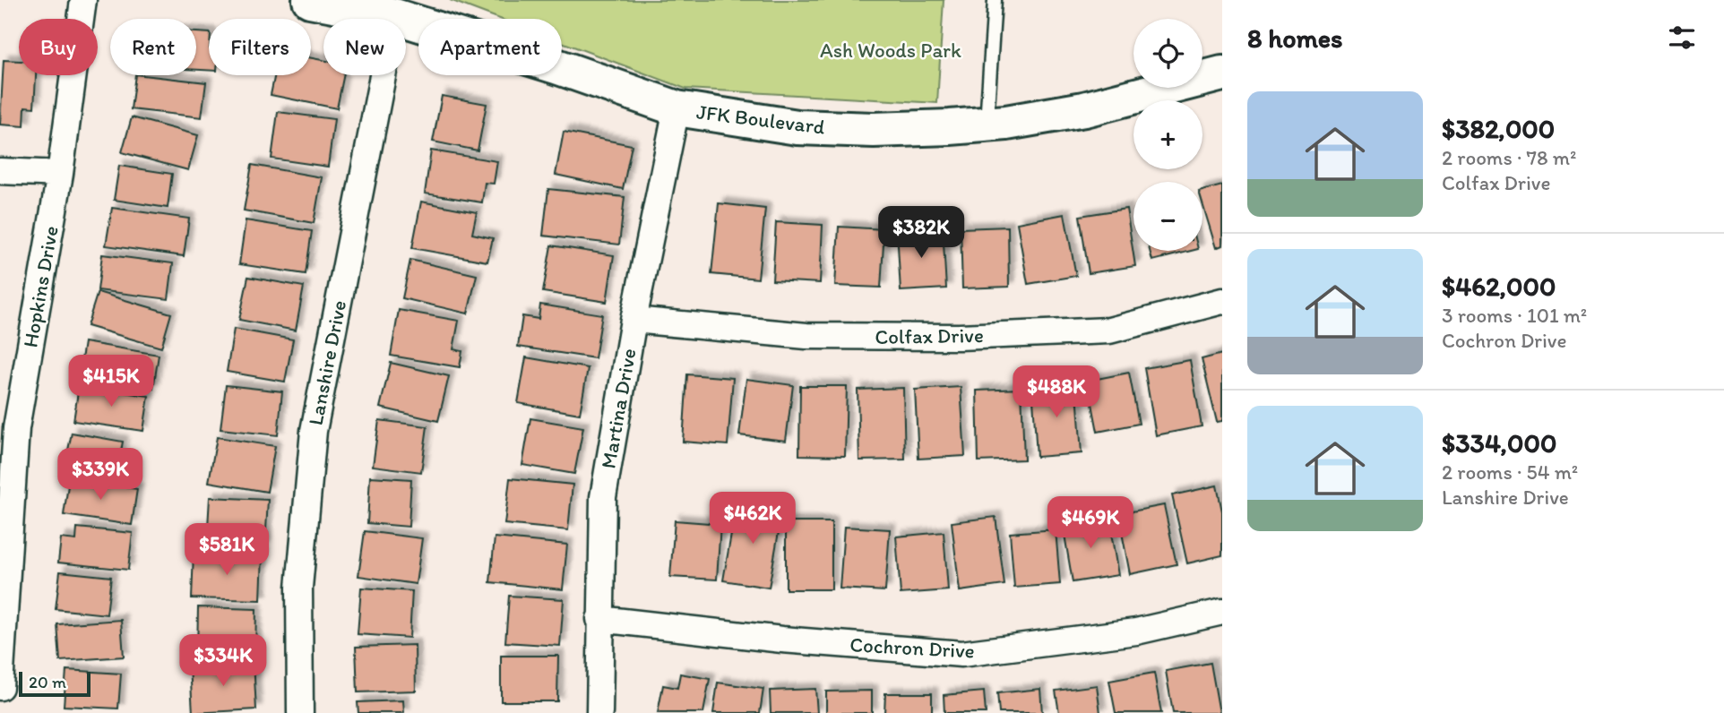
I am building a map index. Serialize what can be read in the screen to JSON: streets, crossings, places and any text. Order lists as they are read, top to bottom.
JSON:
{
  "streets": {
    "street": [
      "JFK Boulevard",
      "Hopkins Drive",
      "Colfax Drive",
      "Lanshire Drive",
      "Martina Drive",
      "Cochron Drive"
    ]
  },
  "crossings": [
    ["JFK Boulevard", "Lanshire Drive"],
    ["JFK Boulevard", "Martina Drive"],
    ["Colfax Drive", "Martina Drive"],
    ["Martina Drive", "Cochron Drive"]
  ],
  "parks": ["Ash Woods Park"],
  "scale_bar": "20 m",
  "page": {
    "heading": "8 homes",
    "map_buttons": ["+", "−"],
    "chip": [
      "Buy",
      "Rent",
      "Filters",
      "New",
      "Apartment"
    ],
    "list": [
      {
        "name": "$382,000",
        "note": "2 rooms · 78 m² · Colfax Drive"
      },
      {
        "name": "$462,000",
        "note": "3 rooms · 101 m² · Cochron Drive"
      },
      {
        "name": "$334,000",
        "note": "2 rooms · 54 m² · Lanshire Drive"
      }
    ],
    "price": [
      "$382K",
      "$415K",
      "$488K",
      "$339K",
      "$462K",
      "$469K",
      "$581K",
      "$334K"
    ],
    "scale": "20 m"
  }
}
